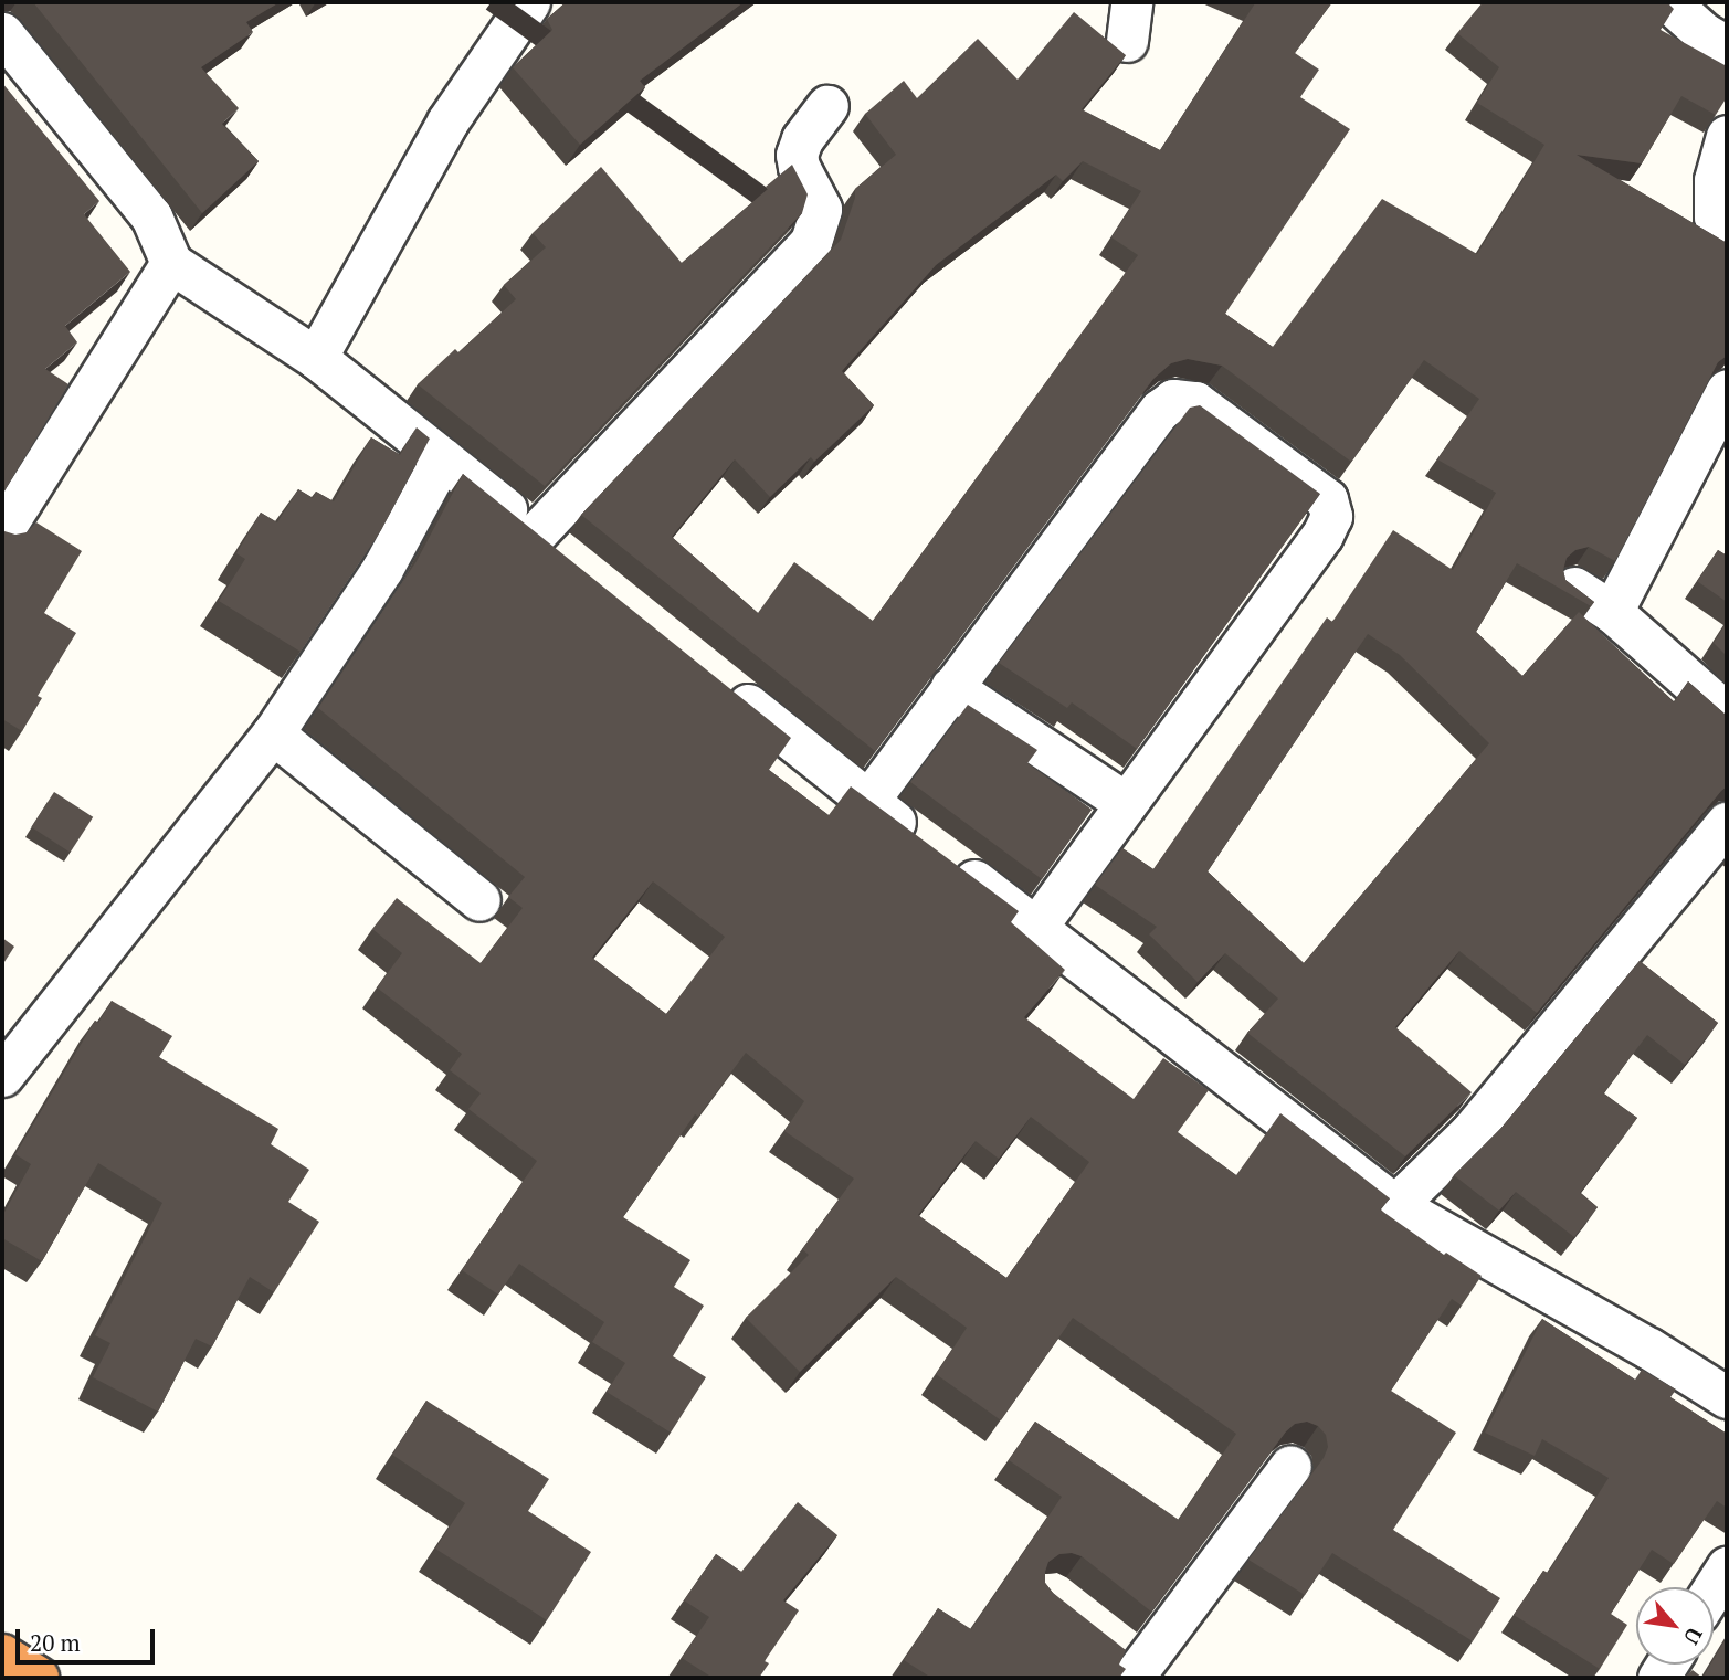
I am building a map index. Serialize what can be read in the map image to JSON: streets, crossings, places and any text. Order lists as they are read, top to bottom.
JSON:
{
  "scale_bar": "20 m",
  "north": "bottom right"
}
